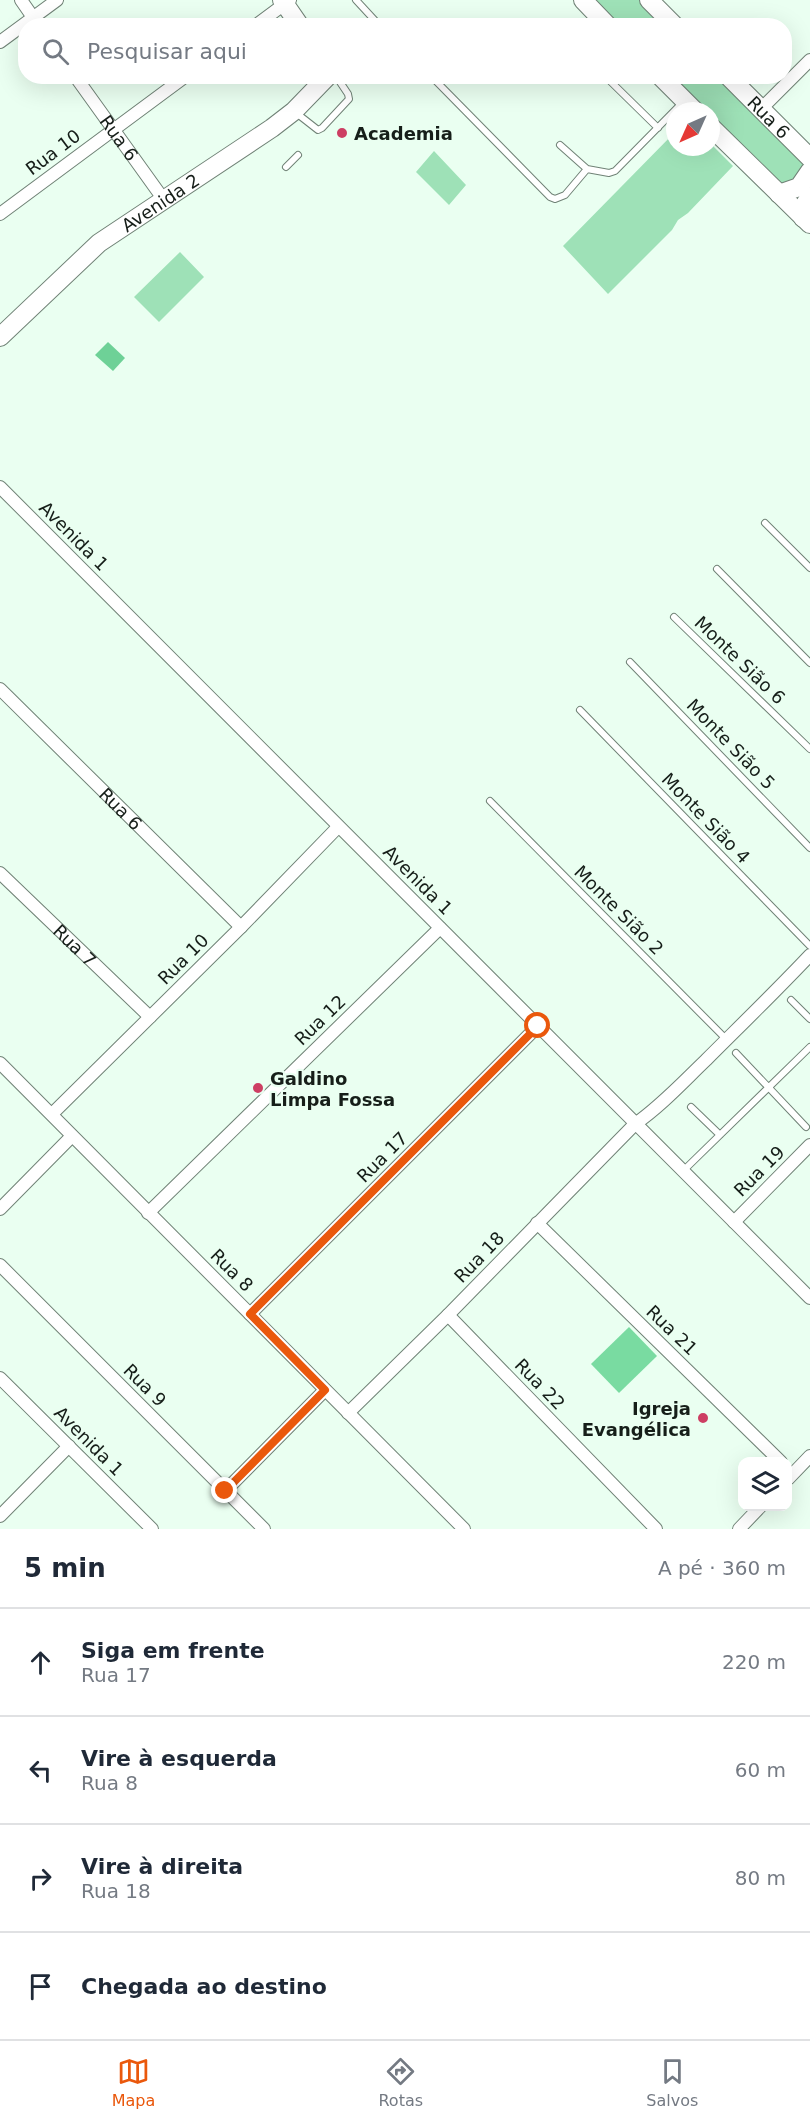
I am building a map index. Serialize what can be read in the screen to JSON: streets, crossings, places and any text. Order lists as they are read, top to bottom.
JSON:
{
  "streets": {
    "street": [
      "Rua 6",
      "Rua 10",
      "Avenida 2",
      "Avenida 1",
      "Rua 7",
      "Rua 12",
      "Rua 17",
      "Rua 19",
      "Rua 18",
      "Rua 8",
      "Rua 21",
      "Rua 22",
      "Rua 9"
    ],
    "lane": [
      "Monte Sião 6",
      "Monte Sião 5",
      "Monte Sião 4",
      "Monte Sião 2"
    ]
  },
  "crossings": [
    ["Rua 6", "Rua 10"],
    ["Rua 6", "Avenida 2"],
    ["Rua 10", "Avenida 1"],
    ["Rua 10", "Rua 7"],
    ["Rua 10", "Rua 8"],
    ["Avenida 1", "Rua 12"],
    ["Avenida 1", "Rua 17"],
    ["Avenida 1", "Rua 19"],
    ["Avenida 1", "Rua 18"],
    ["Monte Sião 2", "Rua 18"],
    ["Rua 12", "Rua 8"],
    ["Rua 17", "Rua 8"],
    ["Rua 18", "Rua 8"],
    ["Rua 18", "Rua 21"],
    ["Rua 18", "Rua 22"]
  ],
  "places": ["Academia", "Galdino Limpa Fossa", "Igreja Evangélica"],
  "north": "bottom left",
  "page": {
    "search": "Pesquisar aqui",
    "heading": ["5 min", "A pé · 360 m"],
    "list": [
      ["Siga em frente", "Rua 17", "220 m"],
      ["Vire à esquerda", "Rua 8", "60 m"],
      ["Vire à direita", "Rua 18", "80 m"],
      "Chegada ao destino"
    ],
    "nav": ["Mapa", "Rotas", "Salvos"]
  }
}
